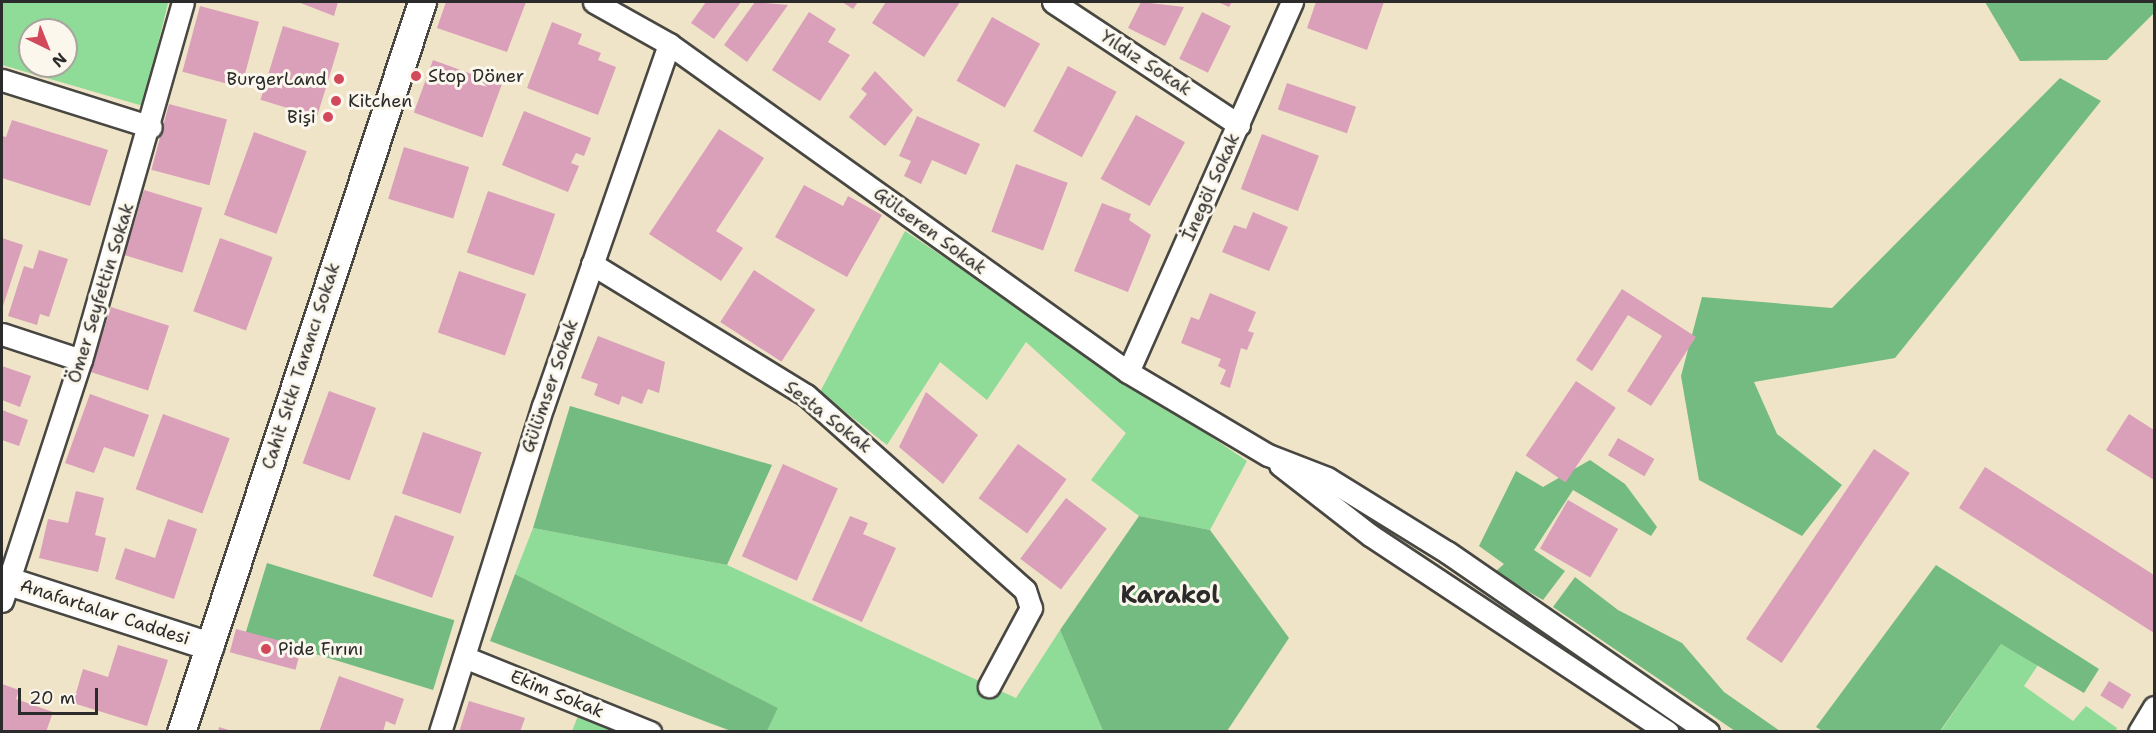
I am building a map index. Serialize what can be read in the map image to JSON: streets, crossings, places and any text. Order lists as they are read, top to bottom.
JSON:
{
  "streets": {
    "street": [
      "Yıldız Sokak",
      "İnegöl Sokak",
      "Gülseren Sokak",
      "Ömer Seyfettin Sokak",
      "Cahit Sıtkı Tarancı Sokak",
      "Gülümser Sokak",
      "Sesta Sokak",
      "Anafartalar Caddesi",
      "Ekim Sokak"
    ]
  },
  "crossings": [
    ["Yıldız Sokak", "İnegöl Sokak"],
    ["İnegöl Sokak", "Gülseren Sokak"],
    ["Gülseren Sokak", "Gülümser Sokak"],
    ["Ömer Seyfettin Sokak", "Anafartalar Caddesi"],
    ["Cahit Sıtkı Tarancı Sokak", "Anafartalar Caddesi"],
    ["Gülümser Sokak", "Sesta Sokak"],
    ["Gülümser Sokak", "Ekim Sokak"]
  ],
  "districts": ["Karakol"],
  "places": [
    "Stop Döner",
    "BurgerLand",
    "Kitchen",
    "Bişi",
    "Pide Fırını"
  ],
  "scale_bar": "20 m",
  "north": "bottom right"
}
